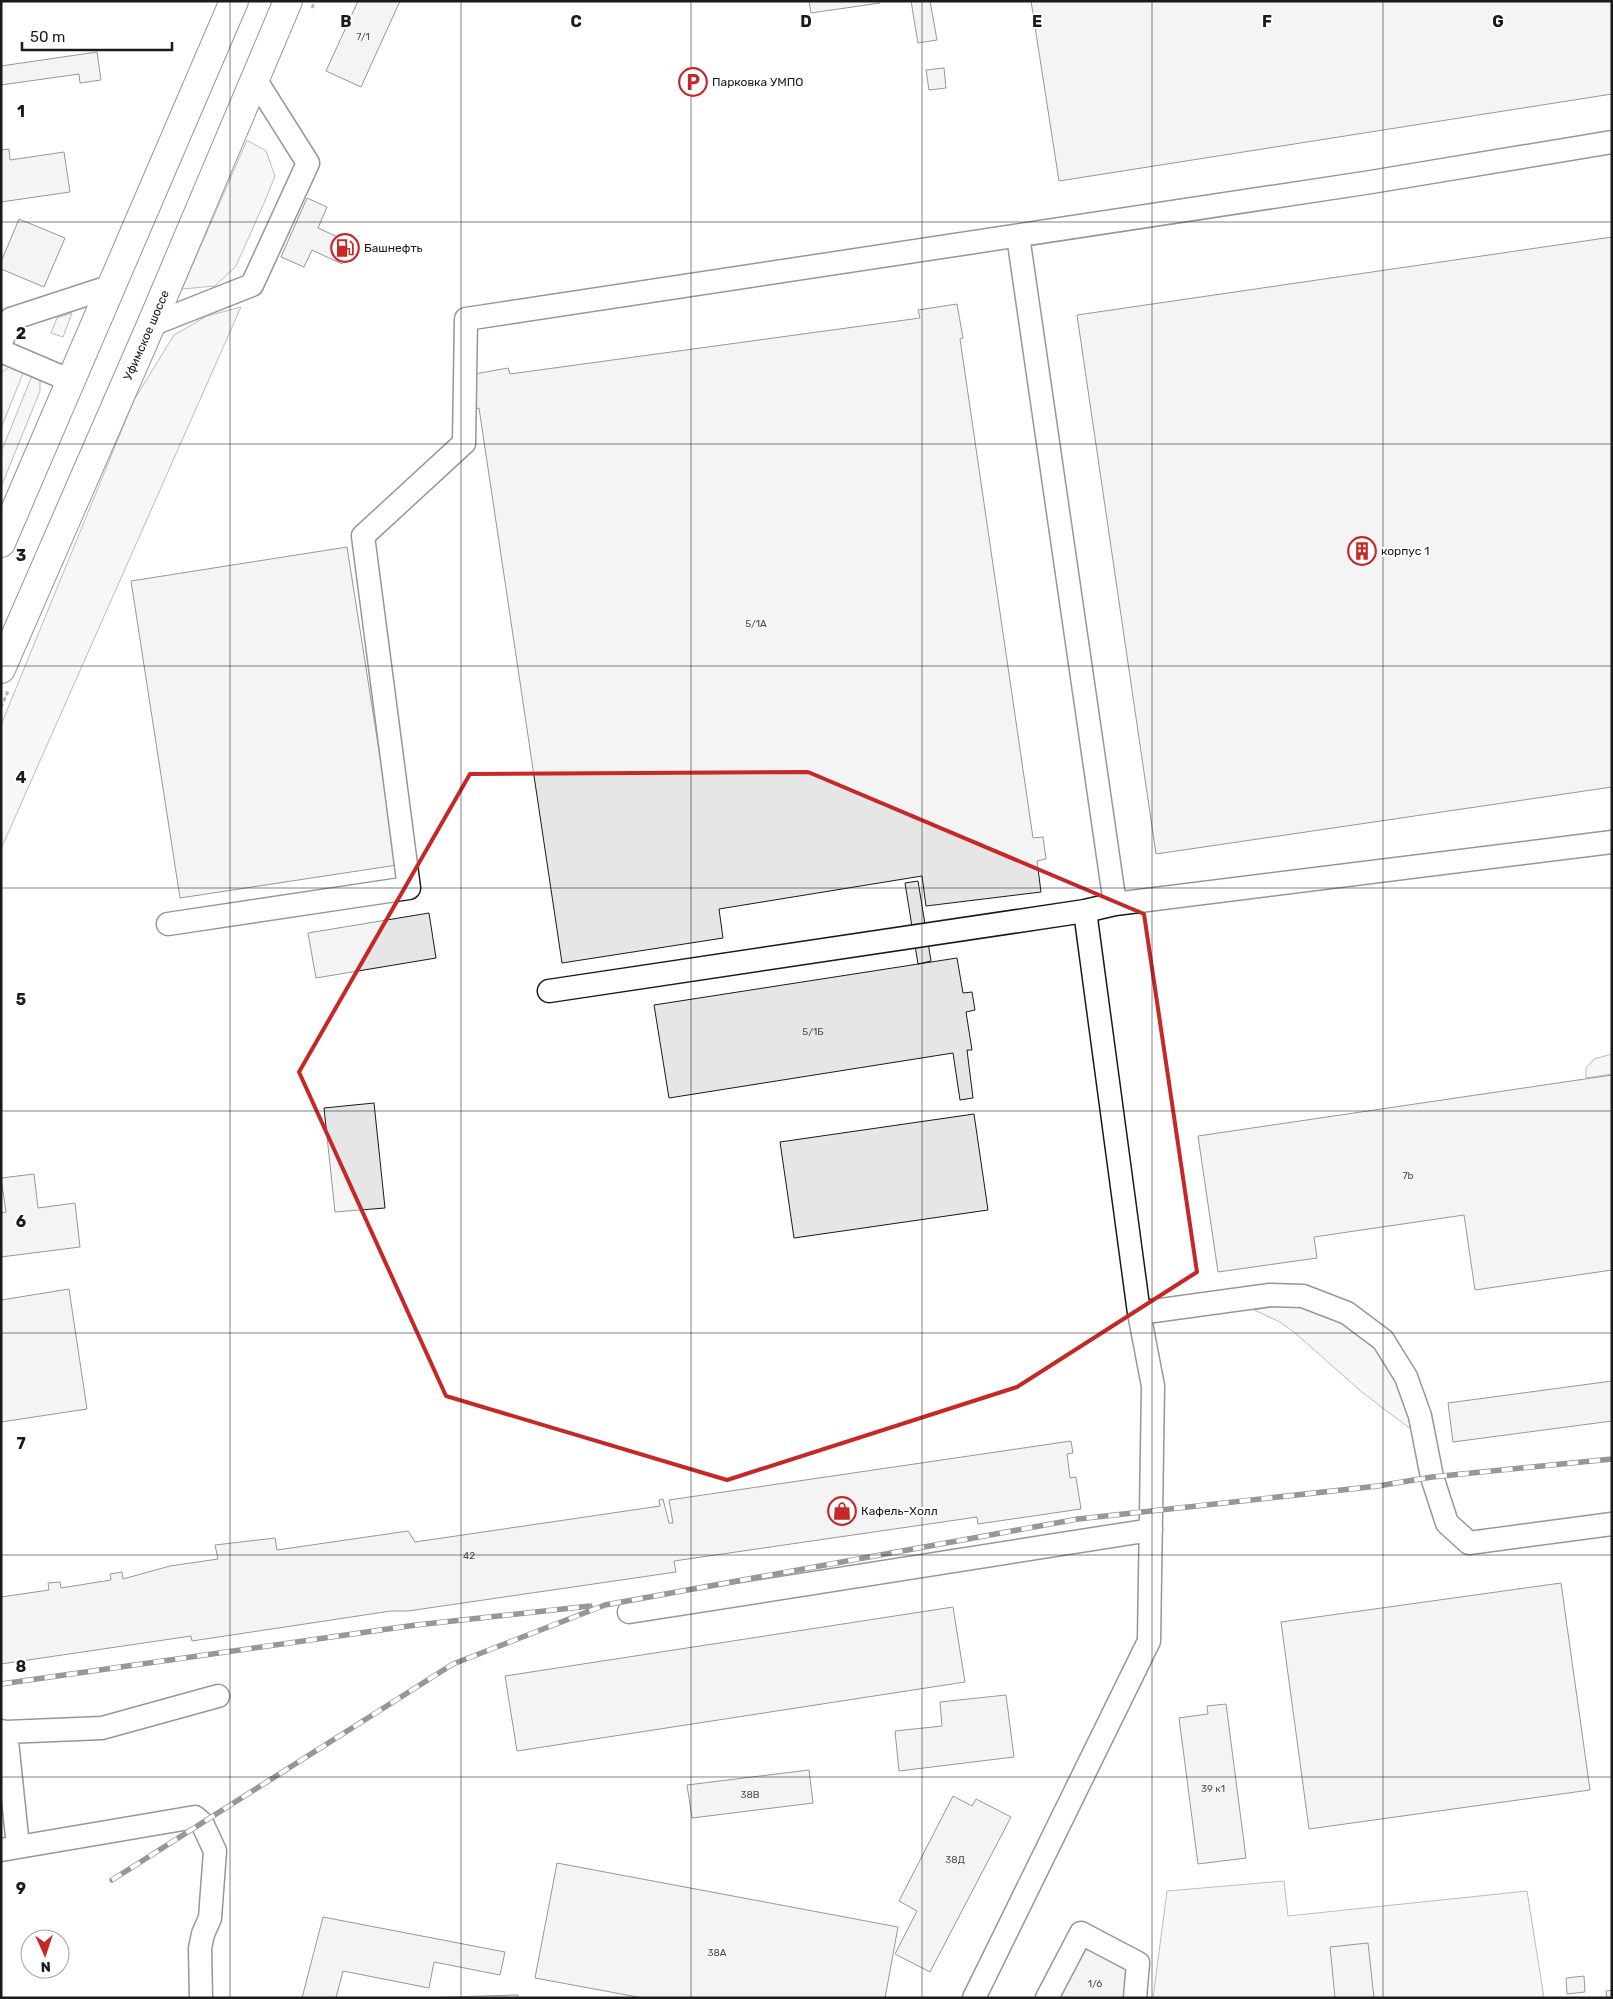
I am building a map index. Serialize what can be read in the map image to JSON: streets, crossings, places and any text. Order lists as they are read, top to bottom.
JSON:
{
  "streets": {
    "main road": ["Уфимское шоссе"]
  },
  "places": {
    "parking": ["Парковка УМПО"],
    "fuel station": ["Башнефть"],
    "building": ["корпус 1"],
    "shop": ["Кафель-Холл"]
  },
  "house_numbers": [
    "7/1",
    "5/1А",
    "5/1Б",
    "7b",
    "42",
    "39 к1",
    "38В",
    "38Д",
    "38А",
    "1/6"
  ],
  "scale_bar": "50 m",
  "north": "bottom",
  "grid": {
    "columns": [
      "B",
      "C",
      "D",
      "E",
      "F",
      "G"
    ],
    "rows": [
      "1",
      "2",
      "3",
      "4",
      "5",
      "6",
      "7",
      "8",
      "9"
    ]
  }
}
